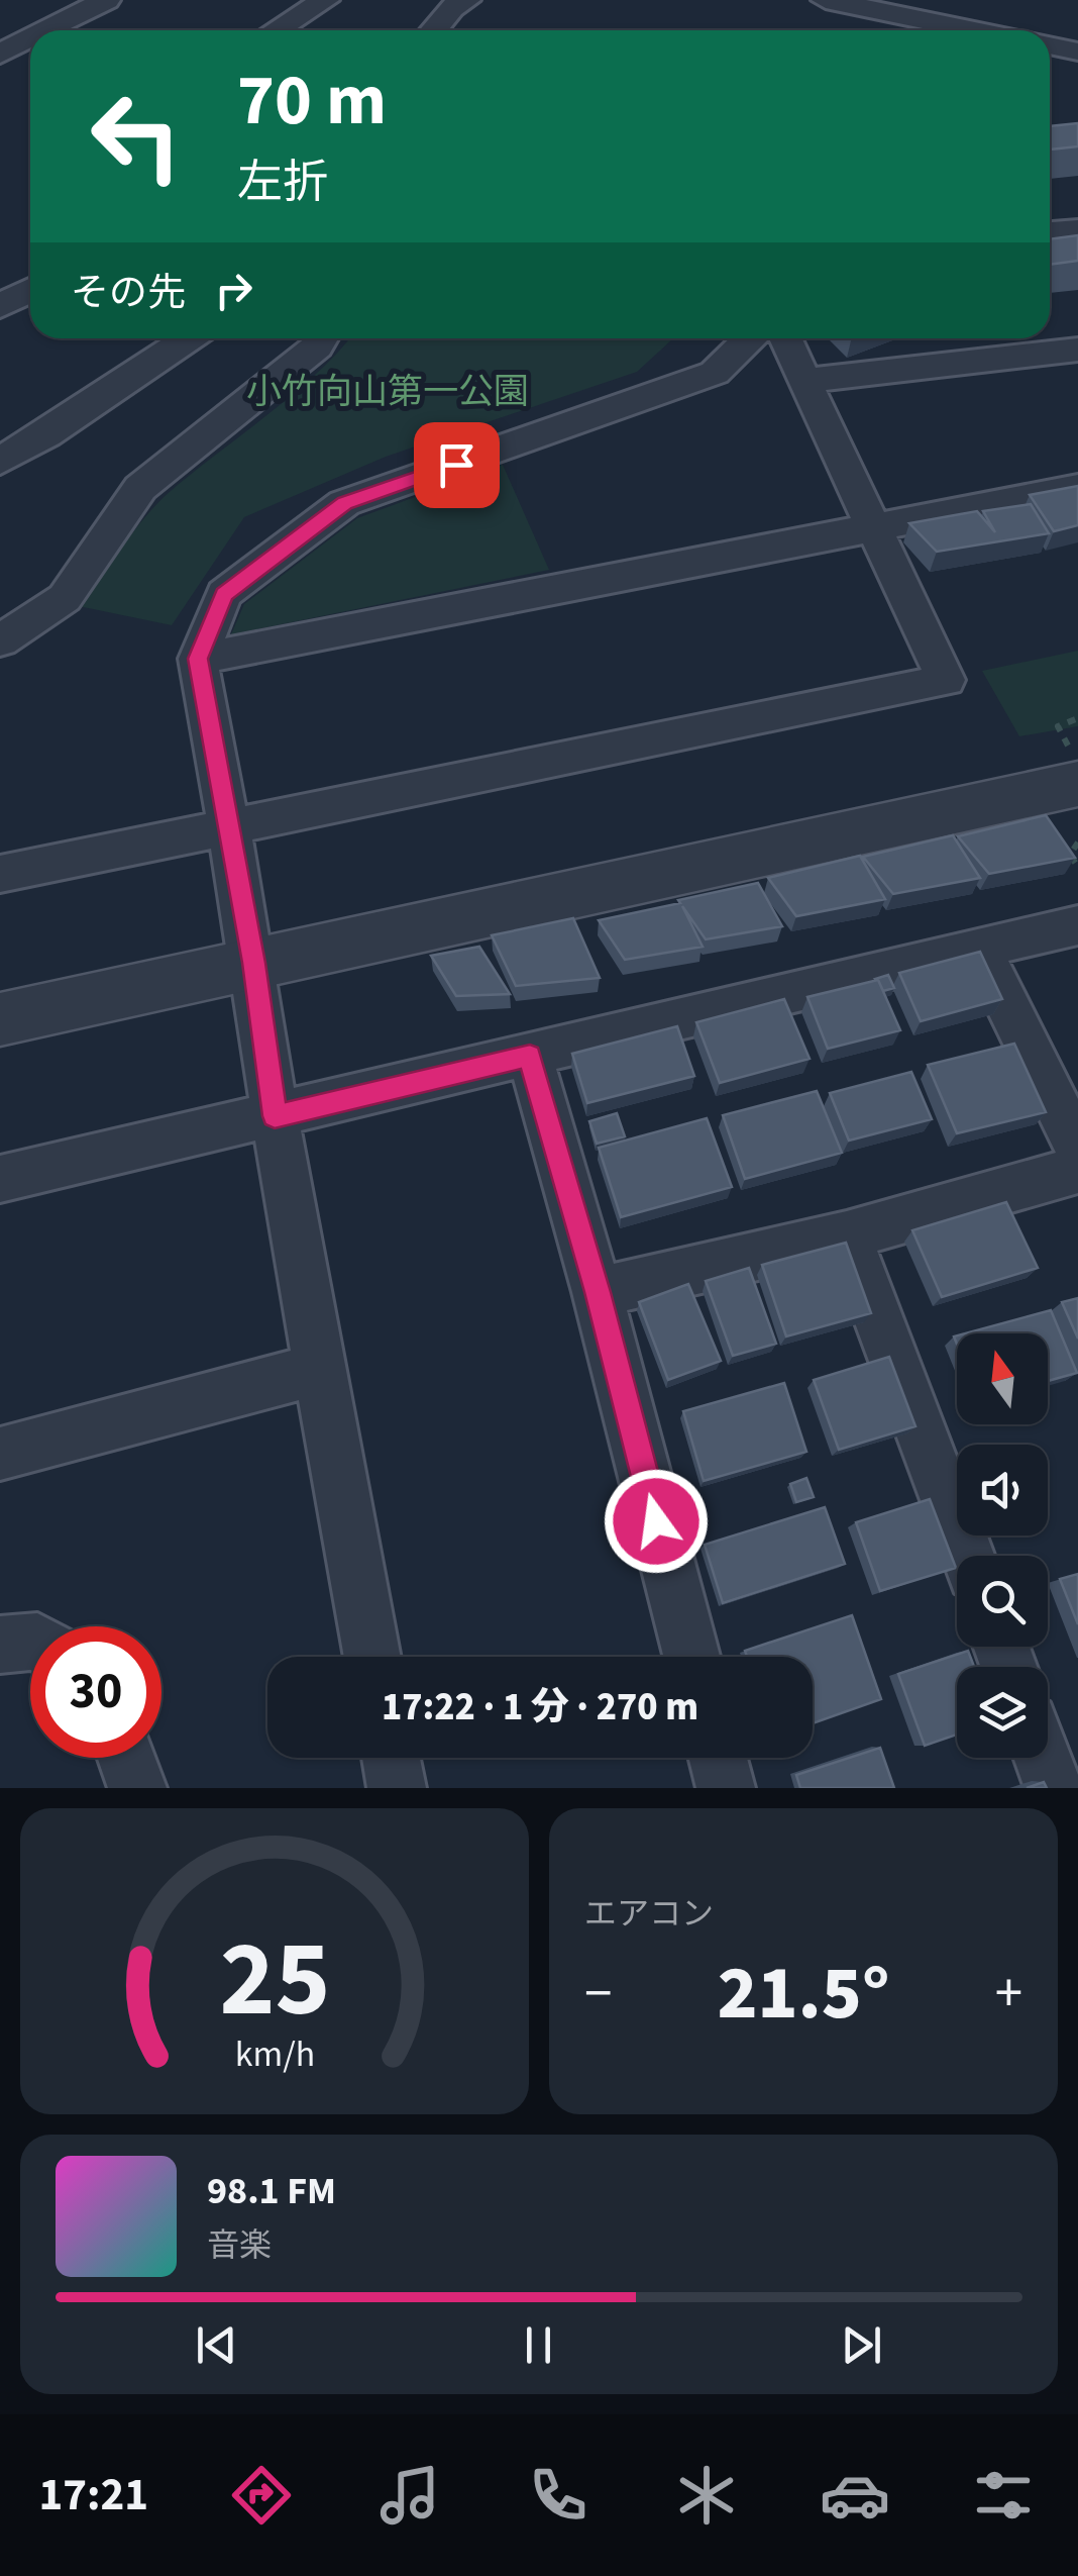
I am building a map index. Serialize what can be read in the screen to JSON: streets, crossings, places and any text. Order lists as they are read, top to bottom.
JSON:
{
  "parks": ["小竹向山第一公園"],
  "north": "top",
  "page": {
    "turn": ["70 m", "左折"],
    "then": "その先",
    "limit": "30",
    "trip": "17:22 · 1 分 · 270 m",
    "tile": "エアコン",
    "heat": ["−", "21.5°", "+"],
    "song": ["98.1 FM", "音楽"],
    "tabs": "17:21",
    "gauge": ["25", "km/h"]
  }
}
